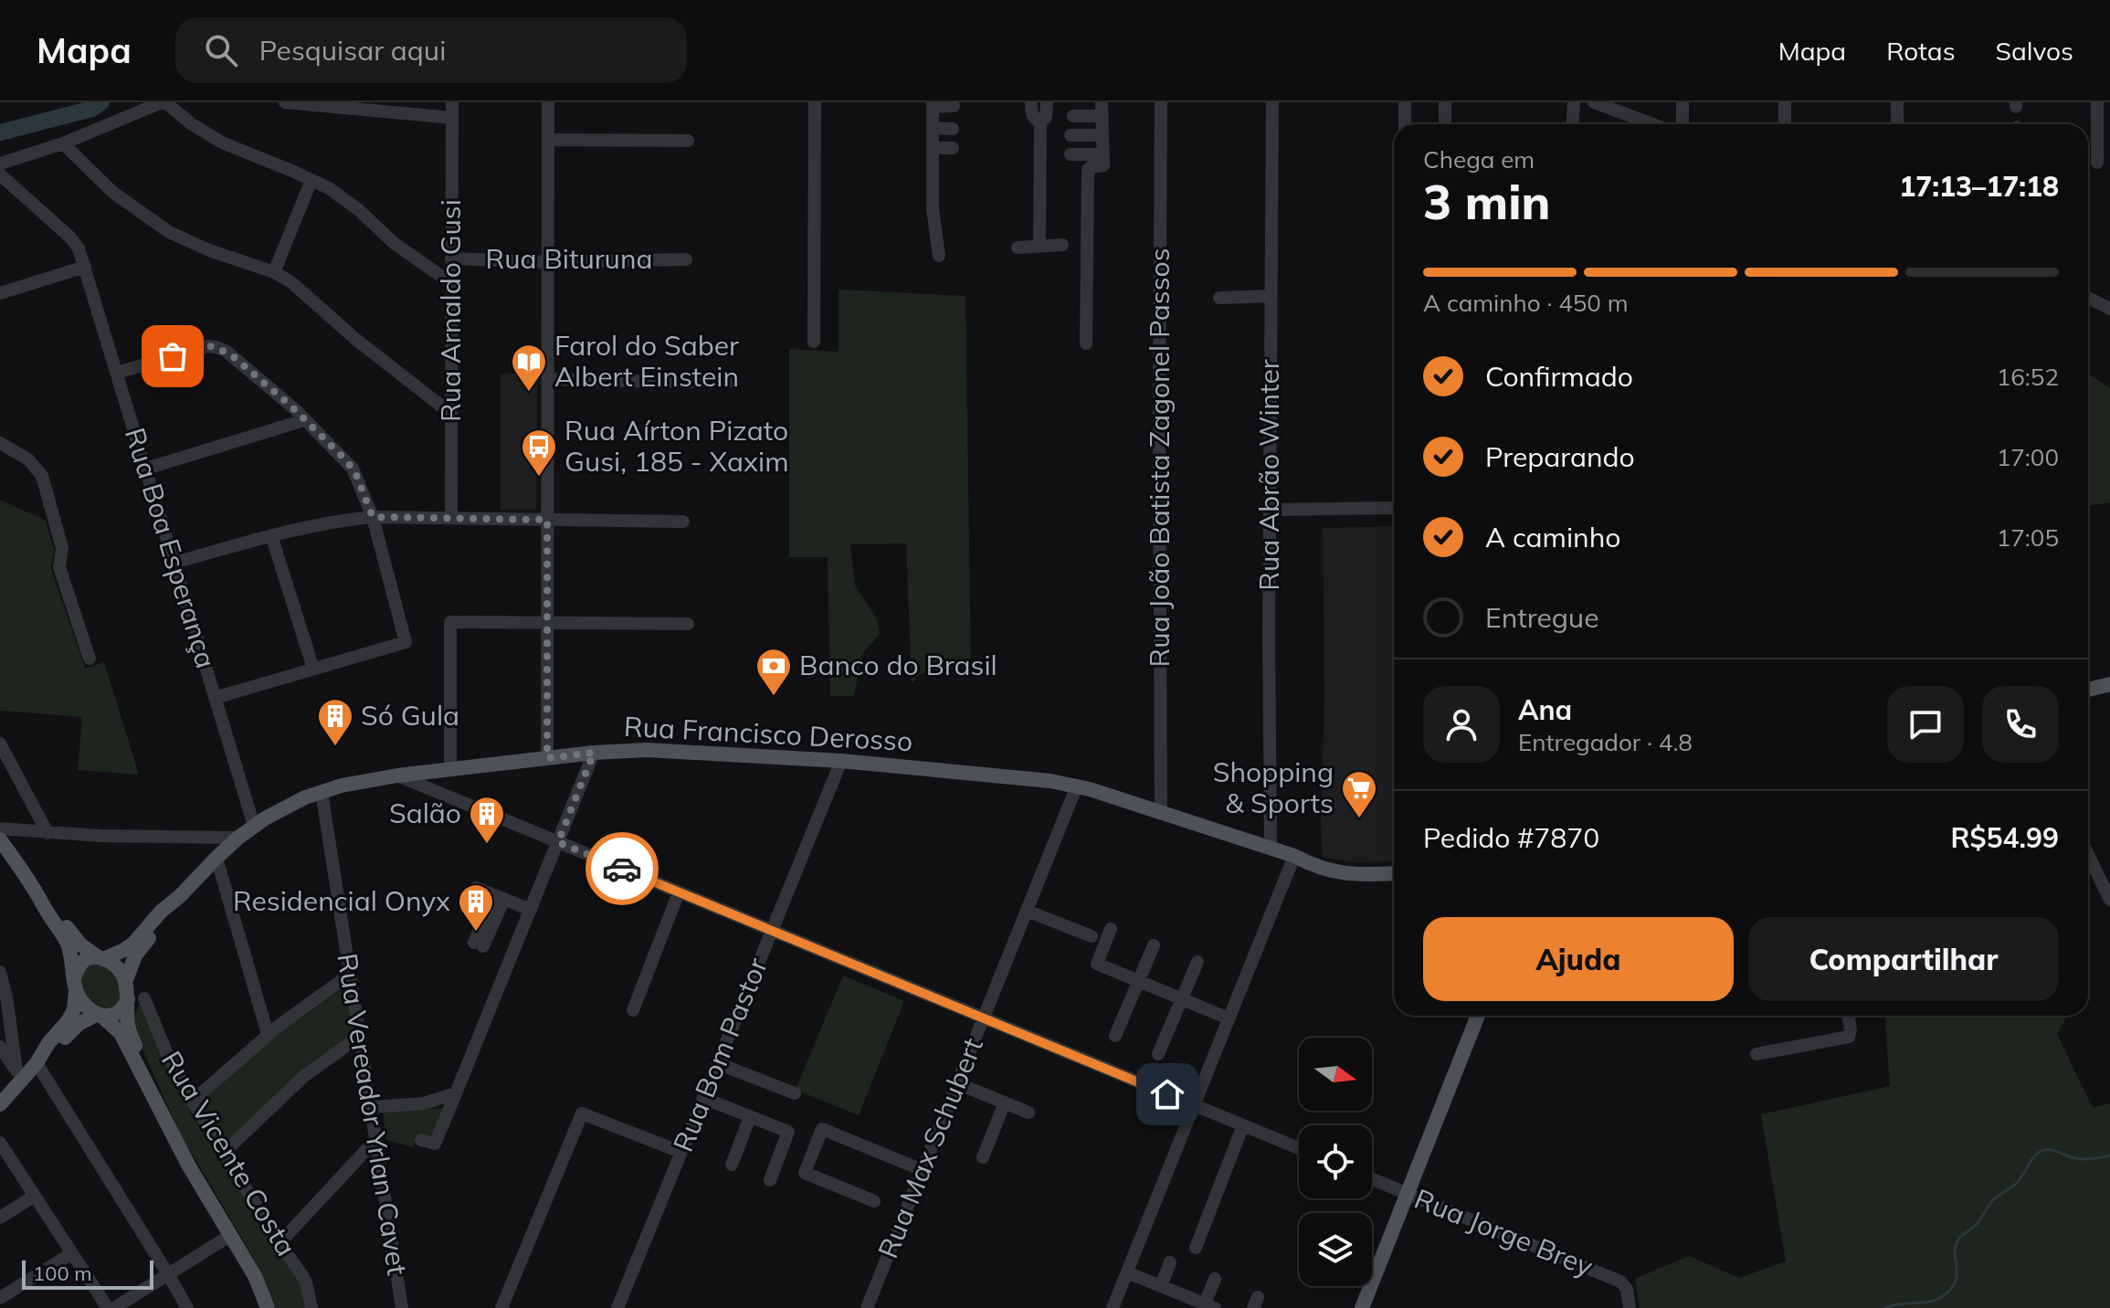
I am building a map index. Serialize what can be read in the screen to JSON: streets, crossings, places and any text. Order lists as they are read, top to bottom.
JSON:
{
  "streets": {
    "main road": ["Rua Francisco Derosso"],
    "street": [
      "Rua Bituruna",
      "Rua Arnaldo Gusi",
      "Rua João Batista Zagonel Passos",
      "Rua Abrão Winter",
      "Rua Boa Esperança",
      "Rua Bom Pastor",
      "Rua Vereador Yrlan Cavet",
      "Rua Max Schubert",
      "Rua Vicente Costa",
      "Rua Jorge Brey"
    ]
  },
  "crossings": [
    ["Rua Bituruna", "Rua Arnaldo Gusi"],
    ["Rua João Batista Zagonel Passos", "Rua Francisco Derosso"],
    ["Rua Abrão Winter", "Rua Francisco Derosso"],
    ["Rua Boa Esperança", "Rua Francisco Derosso"],
    ["Rua Francisco Derosso", "Rua Bom Pastor"],
    ["Rua Francisco Derosso", "Rua Vereador Yrlan Cavet"],
    ["Rua Francisco Derosso", "Rua Max Schubert"]
  ],
  "places": {
    "library": ["Farol do Saber Albert Einstein"],
    "bus stop": ["Rua Aírton Pizato Gusi, 185 - Xaxim"],
    "bank": ["Banco do Brasil"],
    "building": ["Só Gula", "Salão", "Residencial Onyx"],
    "supermarket": ["Shopping & Sports"]
  },
  "scale_bar": "100 m",
  "north": "right",
  "page": {
    "header": "Mapa",
    "search": "Pesquisar aqui",
    "nav": ["Mapa", "Rotas", "Salvos"],
    "heading": ["3 min", "Chega em", "17:13–17:18"],
    "panel": [
      "Ana",
      "Entregador · 4.8",
      "Pedido #7870",
      "R$54.99"
    ],
    "bar": "A caminho · 450 m",
    "list": [
      ["Confirmado", "16:52"],
      ["Preparando", "17:00"],
      ["A caminho", "17:05"],
      "Entregue"
    ],
    "buttons": ["Ajuda", "Compartilhar"],
    "scale": "100 m"
  }
}
